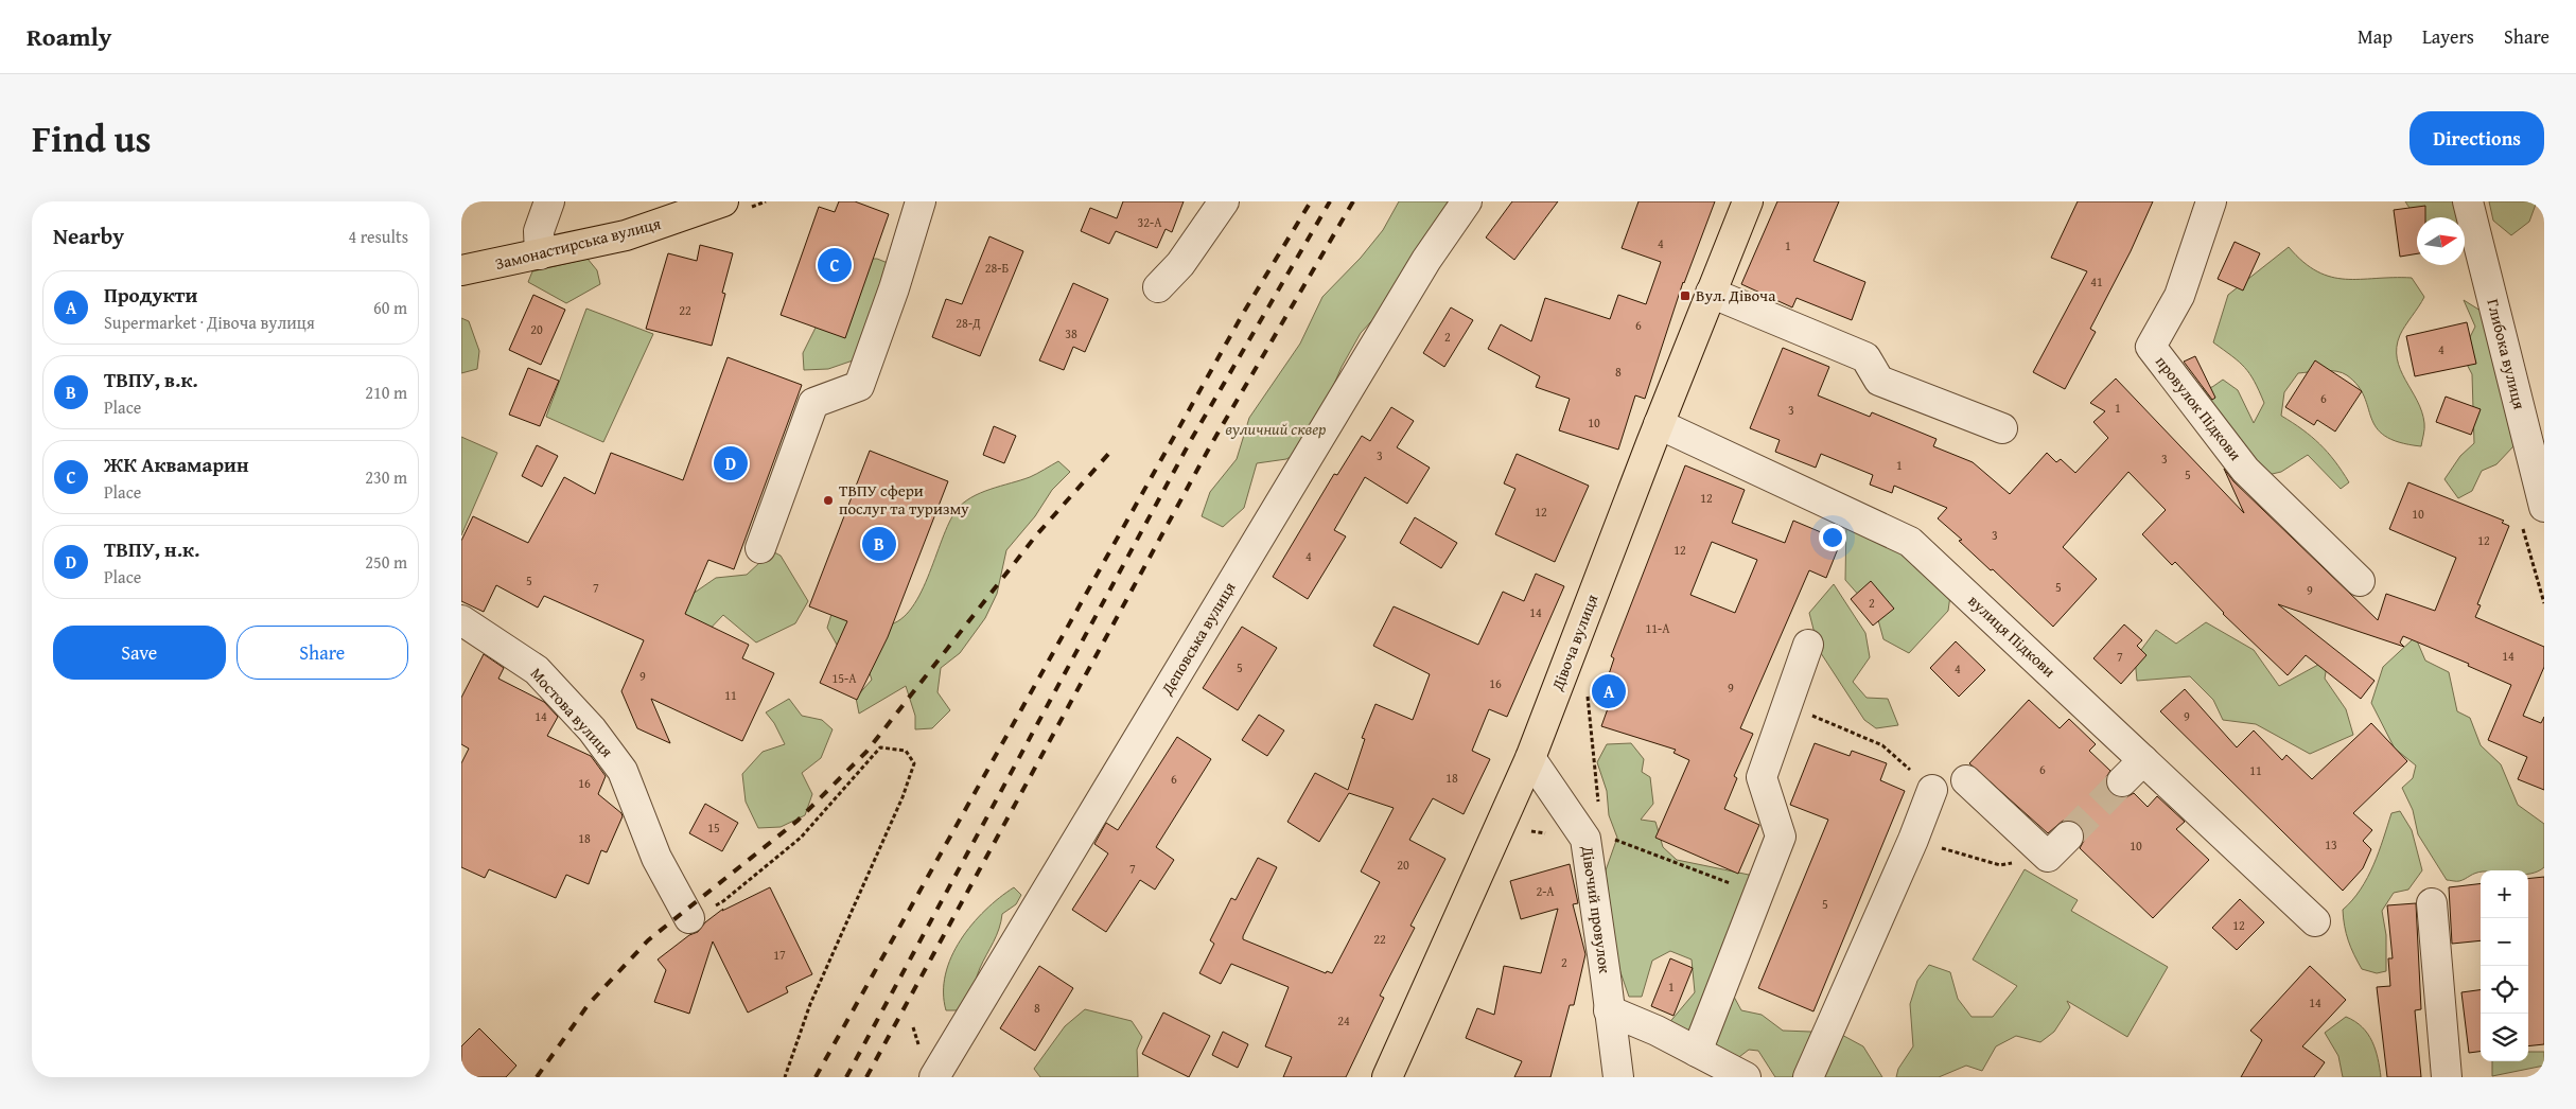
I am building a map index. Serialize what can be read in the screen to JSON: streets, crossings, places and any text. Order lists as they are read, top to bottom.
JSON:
{
  "streets": {
    "main road": ["Замонастирська вулиця", "Дівоча вулиця"],
    "street": [
      "Глибока вулиця",
      "провулок Підкови",
      "вулиця Підкови",
      "Деповська вулиця",
      "Мостова вулиця",
      "Дівочий провулок"
    ]
  },
  "crossings": [
    ["вулиця Підкови", "Дівоча вулиця"],
    ["Дівоча вулиця", "Дівочий провулок"]
  ],
  "parks": ["вуличний сквер"],
  "places": {
    "transit": ["Вул. Дівоча"],
    "other": ["ТВПУ сфери послуг та туризму"]
  },
  "house_numbers": [
    "32-А",
    "4",
    "1",
    "28-Б",
    "41",
    "22",
    "28-Д",
    "6",
    "20",
    "38",
    "2",
    "4",
    "8",
    "6",
    "1",
    "3",
    "10",
    "3",
    "3",
    "1",
    "5",
    "12",
    "12",
    "10",
    "3",
    "12",
    "12",
    "4",
    "5",
    "5",
    "7",
    "9",
    "2",
    "14",
    "11-А",
    "14",
    "7",
    "5",
    "4",
    "9",
    "15-А",
    "16",
    "9",
    "11",
    "14",
    "9",
    "6",
    "11",
    "18",
    "6",
    "16",
    "15",
    "18",
    "13",
    "10",
    "20",
    "7",
    "2-А",
    "5",
    "12",
    "22",
    "17",
    "2",
    "1",
    "14",
    "8",
    "24"
  ],
  "north": "right",
  "page": {
    "header": "Roamly",
    "nav": ["Map", "Layers", "Share"],
    "title": "Find us",
    "buttons": [
      "Directions",
      ["Save", "Share"]
    ],
    "heading": ["Nearby", "4 results"],
    "pins": [
      "C",
      "D",
      "B",
      "A"
    ],
    "list": [
      {
        "mark": "A",
        "name": "Продукти",
        "note": "Supermarket · Дівоча вулиця",
        "value": "60 m"
      },
      {
        "mark": "B",
        "name": "ТВПУ, в.к.",
        "note": "Place",
        "value": "210 m"
      },
      {
        "mark": "C",
        "name": "ЖК Аквамарин",
        "note": "Place",
        "value": "230 m"
      },
      {
        "mark": "D",
        "name": "ТВПУ, н.к.",
        "note": "Place",
        "value": "250 m"
      }
    ],
    "map_buttons": ["+", "−"]
  }
}
